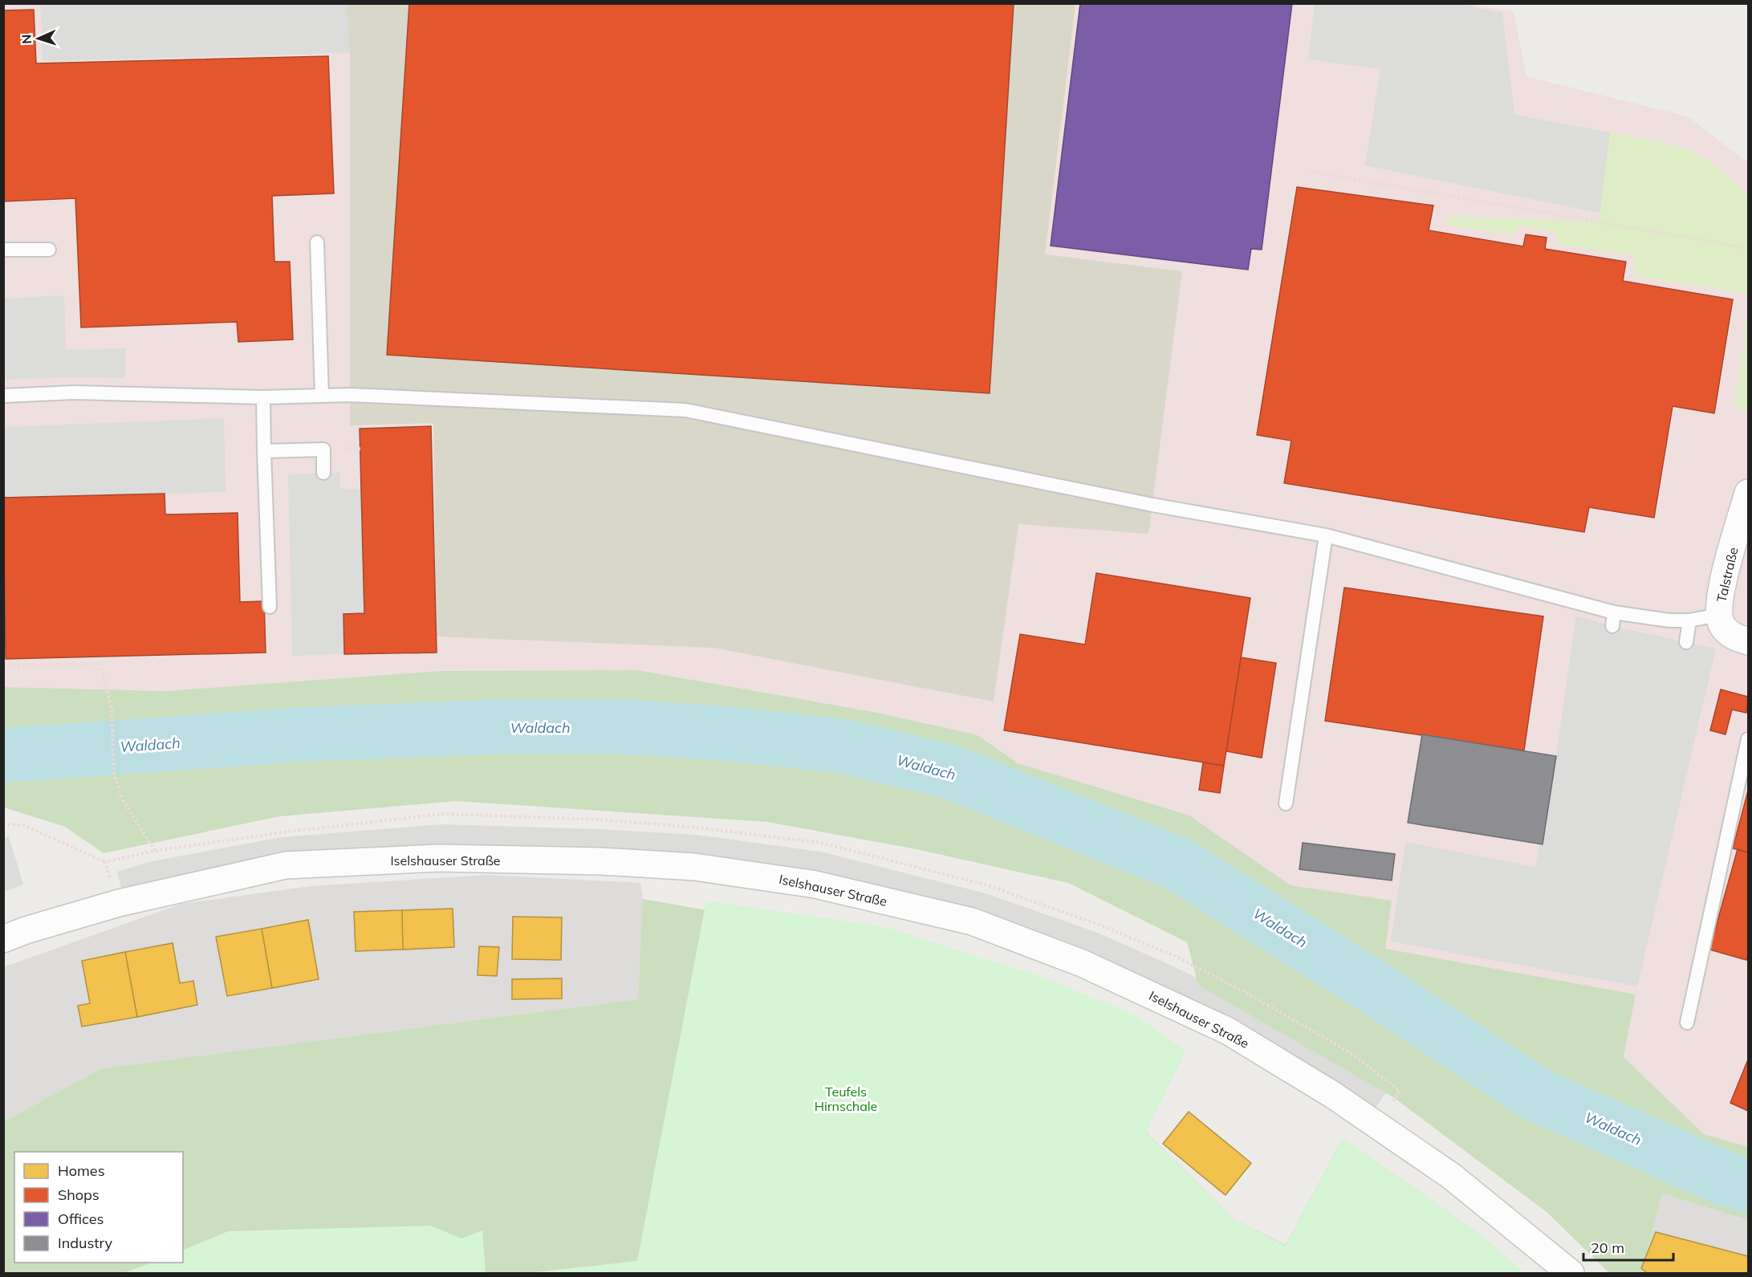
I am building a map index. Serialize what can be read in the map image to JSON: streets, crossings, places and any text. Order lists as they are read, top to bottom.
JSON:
{
  "streets": {
    "street": ["Talstraße", "Iselshauser Straße"]
  },
  "water": ["Waldach"],
  "parks": ["Teufels Hirnschale"],
  "legend": [
    "Homes",
    "Shops",
    "Offices",
    "Industry"
  ],
  "scale_bar": "20 m",
  "north": "left"
}
